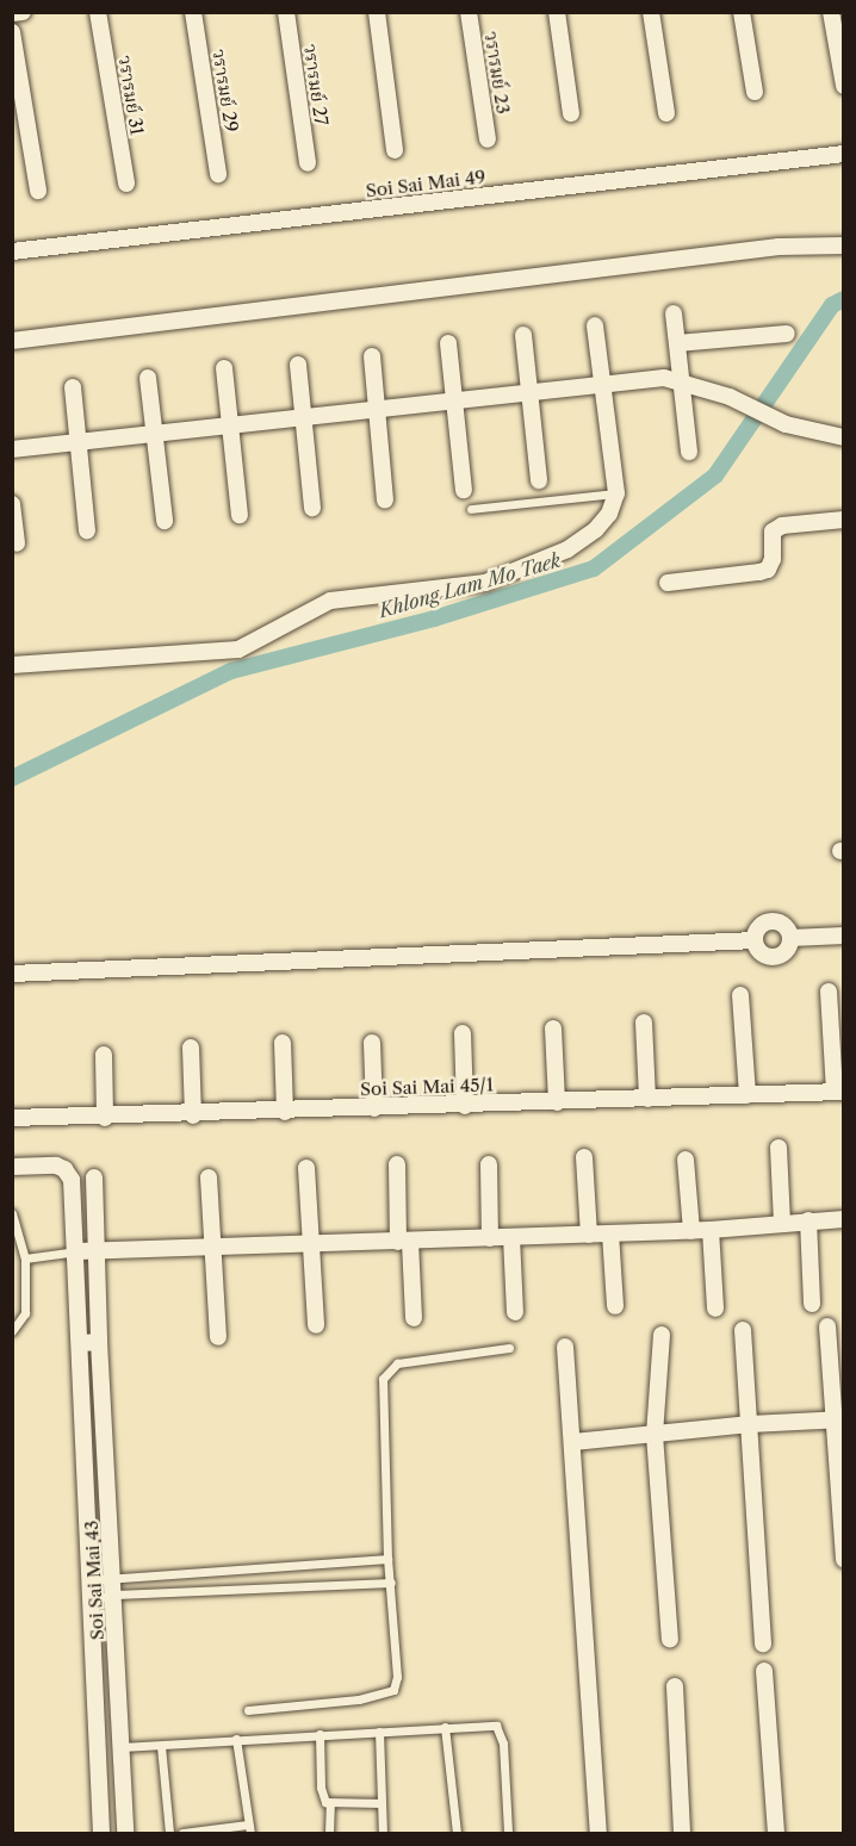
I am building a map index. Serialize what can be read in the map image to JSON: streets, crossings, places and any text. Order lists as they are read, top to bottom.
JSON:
{
  "streets": {
    "street": [
      "วรารมย์ 23",
      "วรารมย์ 27",
      "วรารมย์ 29",
      "วรารมย์ 31",
      "Soi Sai Mai 49",
      "Soi Sai Mai 45/1",
      "Soi Sai Mai 43"
    ]
  },
  "water": ["Khlong Lam Mo Taek"]
}
